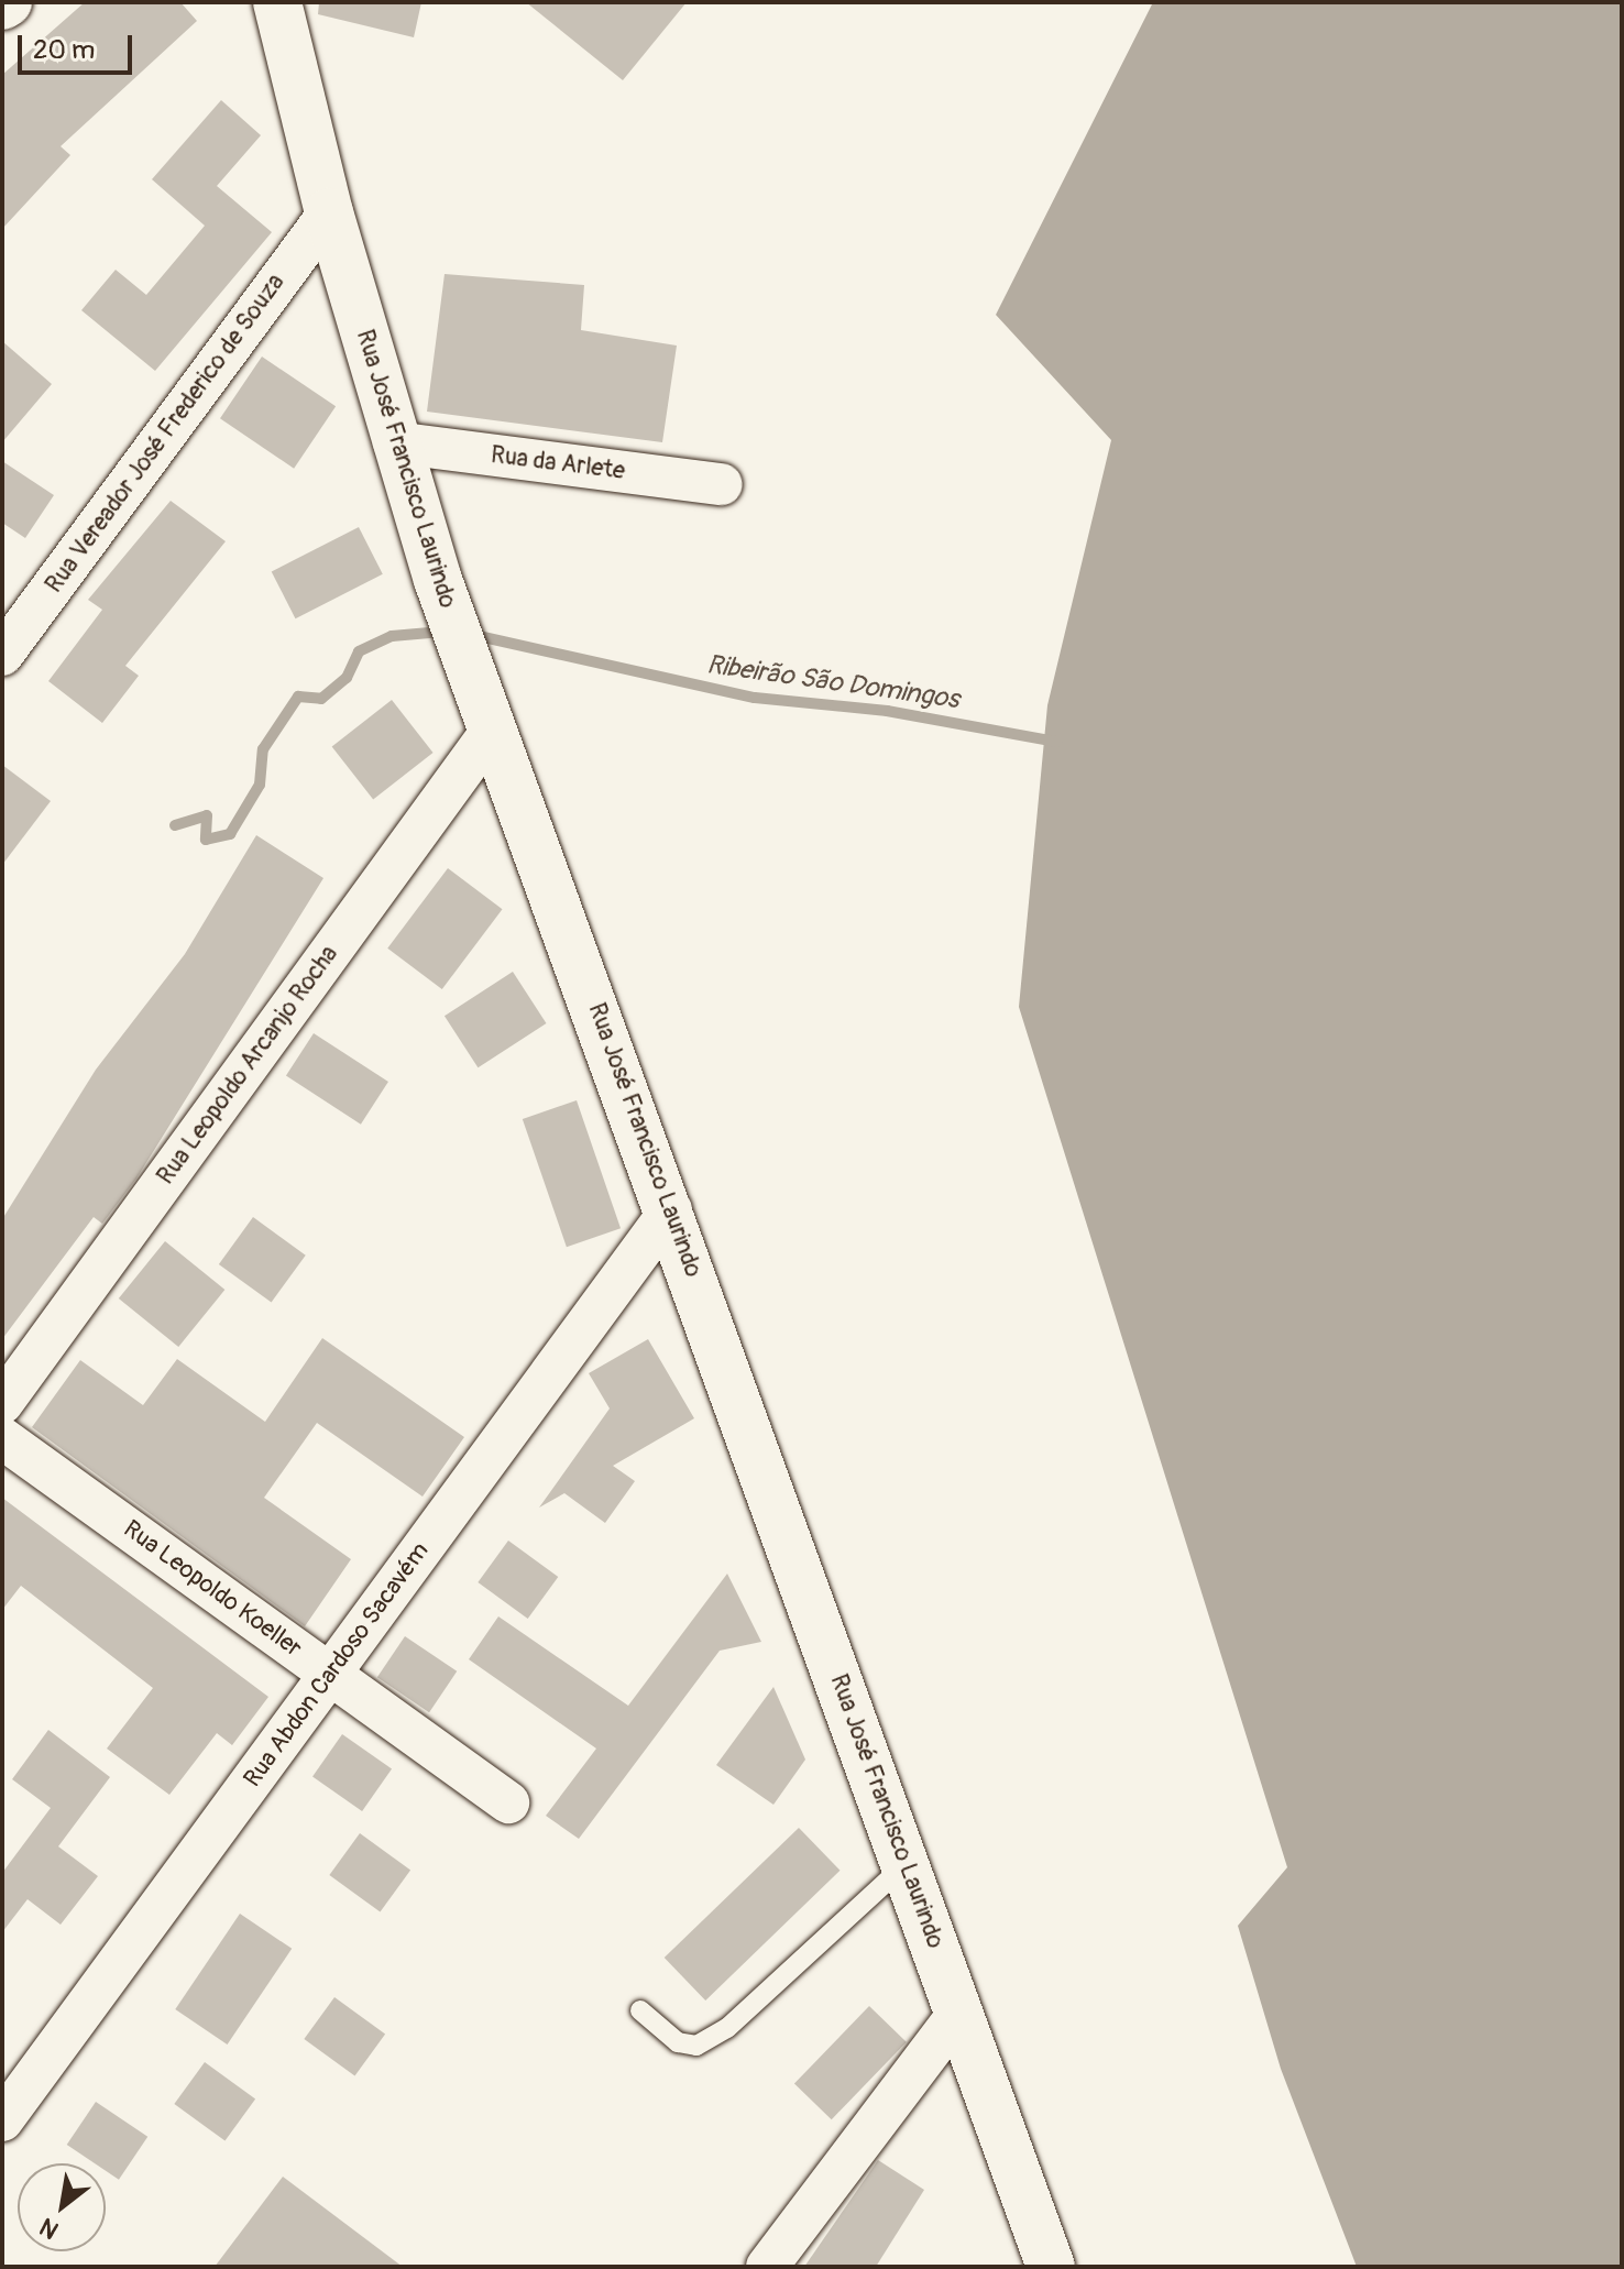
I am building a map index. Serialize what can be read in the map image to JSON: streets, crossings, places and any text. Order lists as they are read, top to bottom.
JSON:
{
  "streets": {
    "main road": ["Rua José Francisco Laurindo"],
    "street": [
      "Rua Vereador José Frederico de Souza",
      "Rua da Arlete",
      "Rua Leopoldo Arcanjo Rocha",
      "Rua Leopoldo Koeller",
      "Rua Abdon Cardoso Sacavém"
    ]
  },
  "crossings": [
    ["Rua Vereador José Frederico de Souza", "Rua José Francisco Laurindo"],
    ["Rua da Arlete", "Rua José Francisco Laurindo"],
    ["Rua José Francisco Laurindo", "Rua Leopoldo Arcanjo Rocha"],
    ["Rua José Francisco Laurindo", "Rua Abdon Cardoso Sacavém"],
    ["Rua Leopoldo Koeller", "Rua Abdon Cardoso Sacavém"]
  ],
  "water": ["Ribeirão São Domingos"],
  "scale_bar": "20 m",
  "north": "bottom left"
}
